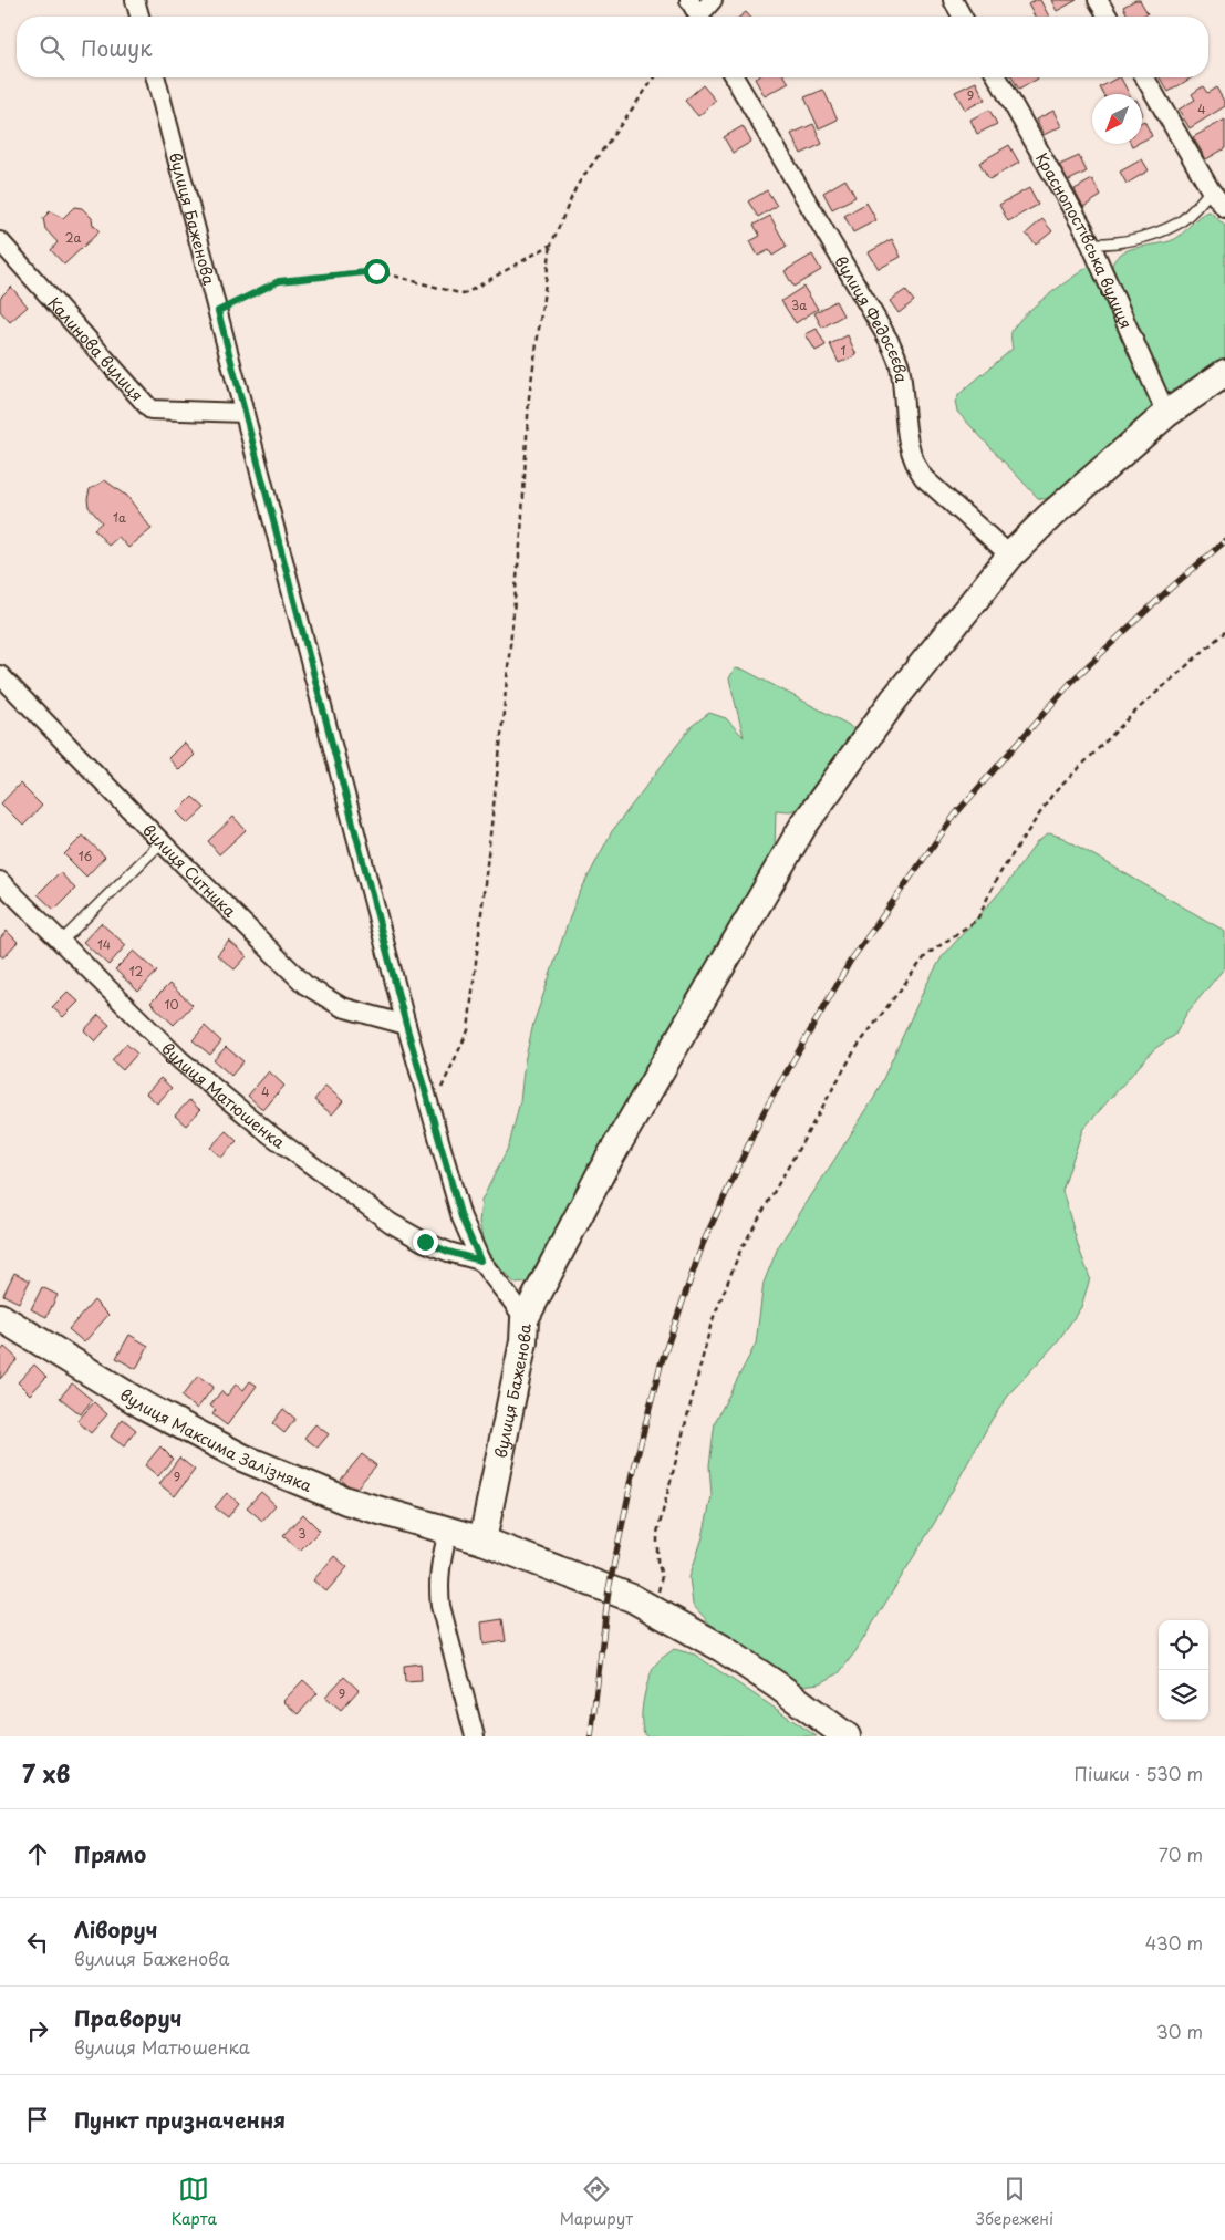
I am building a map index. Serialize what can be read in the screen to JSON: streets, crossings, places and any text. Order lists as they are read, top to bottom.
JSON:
{
  "streets": {
    "street": [
      "вулиця Баженова",
      "Краснопостівська вулиця",
      "вулиця Федосєєва",
      "Калинова вулиця",
      "вулиця Ситника",
      "вулиця Матюшенка",
      "вулиця Максима Залізняка"
    ]
  },
  "crossings": [
    ["вулиця Баженова", "Калинова вулиця"],
    ["вулиця Баженова", "вулиця Ситника"],
    ["вулиця Баженова", "вулиця Матюшенка"],
    ["вулиця Баженова", "вулиця Максима Залізняка"]
  ],
  "house_numbers": [
    "9",
    "4",
    "2а",
    "3а",
    "1",
    "1а",
    "16",
    "14",
    "12",
    "10",
    "4",
    "9",
    "3",
    "9"
  ],
  "north": "bottom left",
  "page": {
    "search": "Пошук",
    "heading": ["7 хв", "Пішки · 530 m"],
    "list": [
      ["Прямо", "70 m"],
      ["Ліворуч", "вулиця Баженова", "430 m"],
      ["Праворуч", "вулиця Матюшенка", "30 m"],
      "Пункт призначення"
    ],
    "nav": ["Карта", "Маршрут", "Збережені"]
  }
}
